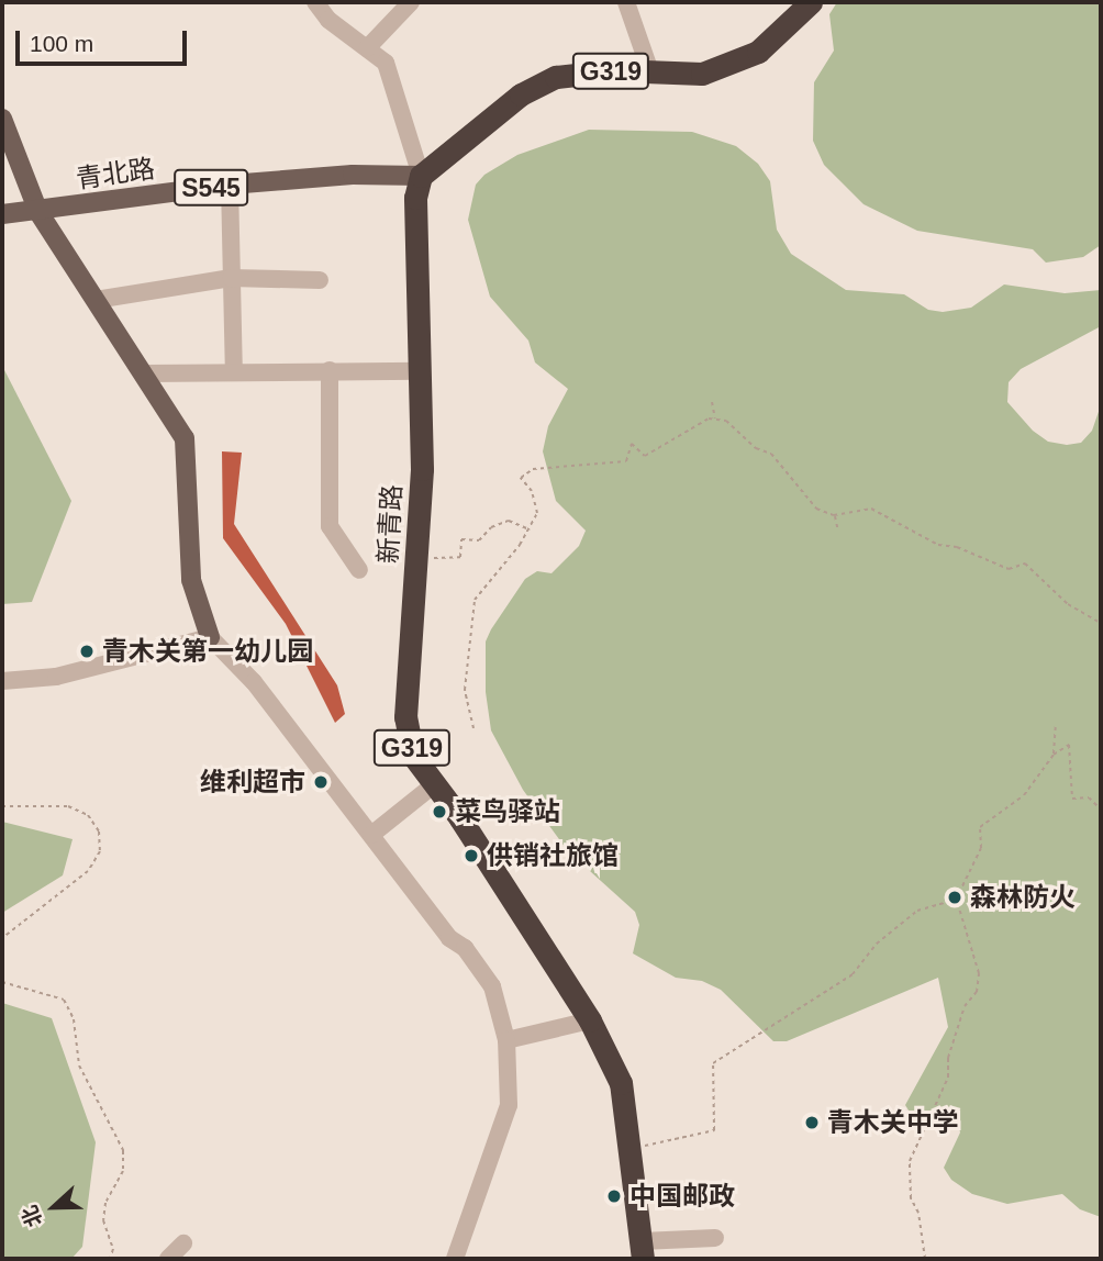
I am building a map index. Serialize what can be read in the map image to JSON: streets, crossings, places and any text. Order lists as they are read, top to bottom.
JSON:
{
  "streets": {
    "highway": ["G319", "新青路"],
    "main road": ["青北路", "S545"]
  },
  "crossings": [
    ["G319", "青北路"],
    ["G319", "新青路"],
    ["青北路", "新青路"]
  ],
  "places": [
    "青木关第一幼儿园",
    "维利超市",
    "菜鸟驿站",
    "供销社旅馆",
    "森林防火",
    "青木关中学",
    "中国邮政"
  ],
  "scale_bar": "100 m",
  "north": "left"
}
